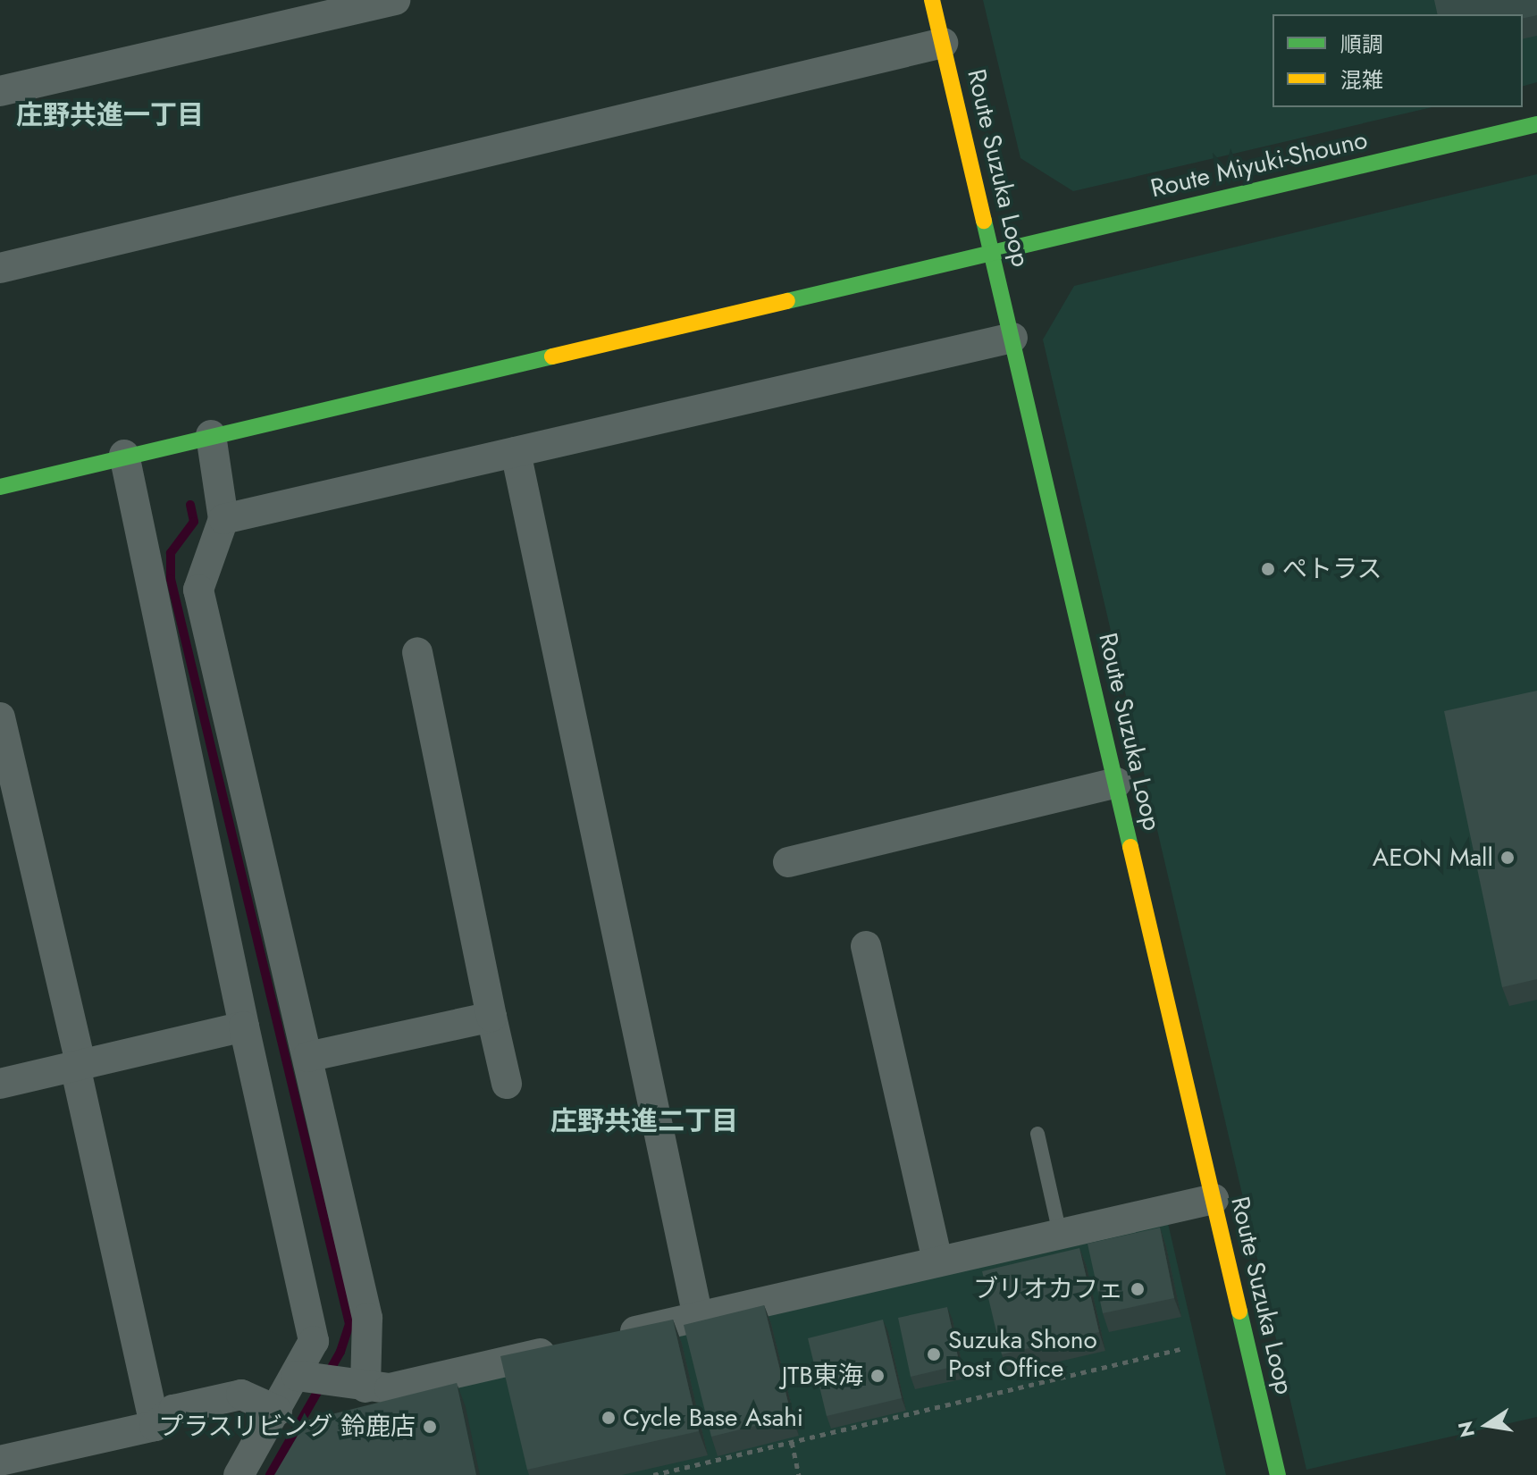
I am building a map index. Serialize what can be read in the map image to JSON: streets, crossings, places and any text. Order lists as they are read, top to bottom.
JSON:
{
  "streets": {
    "main road": ["Route Miyuki-Shouno", "Route Suzuka Loop"]
  },
  "crossings": [
    ["Route Miyuki-Shouno", "Route Suzuka Loop"]
  ],
  "districts": ["庄野共進一丁目", "庄野共進二丁目"],
  "places": [
    "ぺトラス",
    "AEON Mall",
    "ブリオカフェ",
    "Suzuka Shono Post Office",
    "JTB東海",
    "Cycle Base Asahi",
    "プラスリビング 鈴鹿店"
  ],
  "legend": ["順調", "混雑"],
  "north": "left"
}
